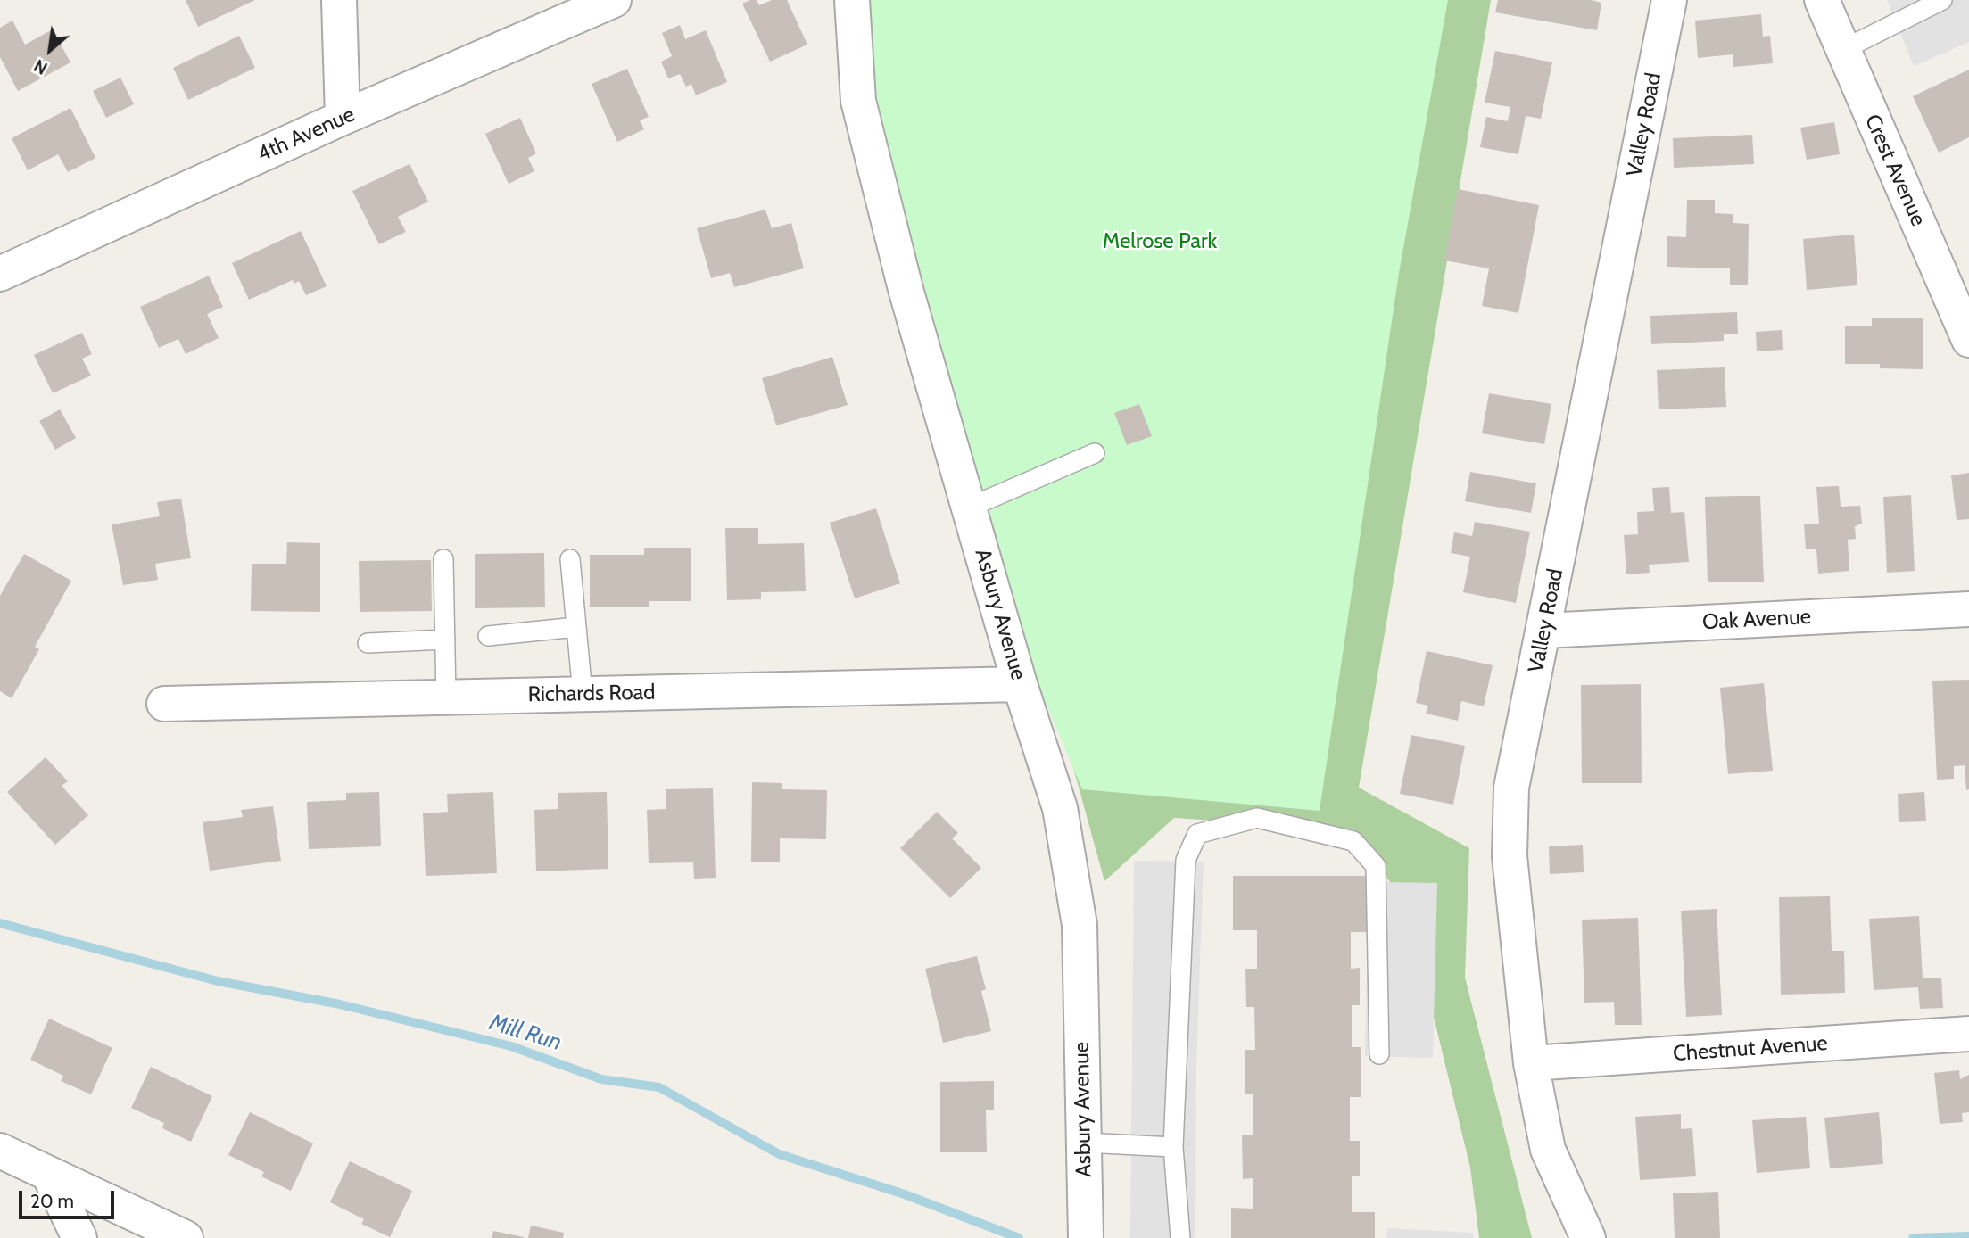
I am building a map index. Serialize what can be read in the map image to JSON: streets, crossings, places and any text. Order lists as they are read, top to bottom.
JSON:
{
  "streets": {
    "street": [
      "Valley Road",
      "4th Avenue",
      "Crest Avenue",
      "Asbury Avenue",
      "Oak Avenue",
      "Richards Road",
      "Chestnut Avenue"
    ]
  },
  "crossings": [
    ["Valley Road", "Oak Avenue"],
    ["Valley Road", "Chestnut Avenue"],
    ["Asbury Avenue", "Richards Road"]
  ],
  "water": ["Mill Run"],
  "parks": ["Melrose Park"],
  "scale_bar": "20 m",
  "north": "bottom left"
}
